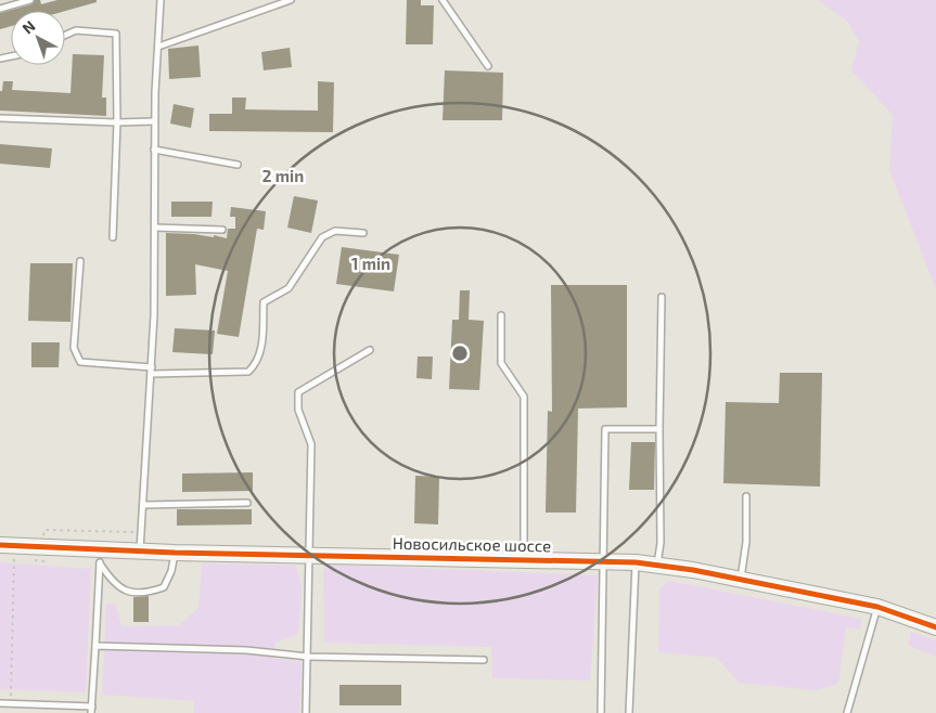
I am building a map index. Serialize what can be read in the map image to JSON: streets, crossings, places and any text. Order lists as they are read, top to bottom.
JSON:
{
  "streets": {
    "street": ["Новосильское шоссе"]
  },
  "north": "top left",
  "rings": ["2 min", "1 min"]
}
